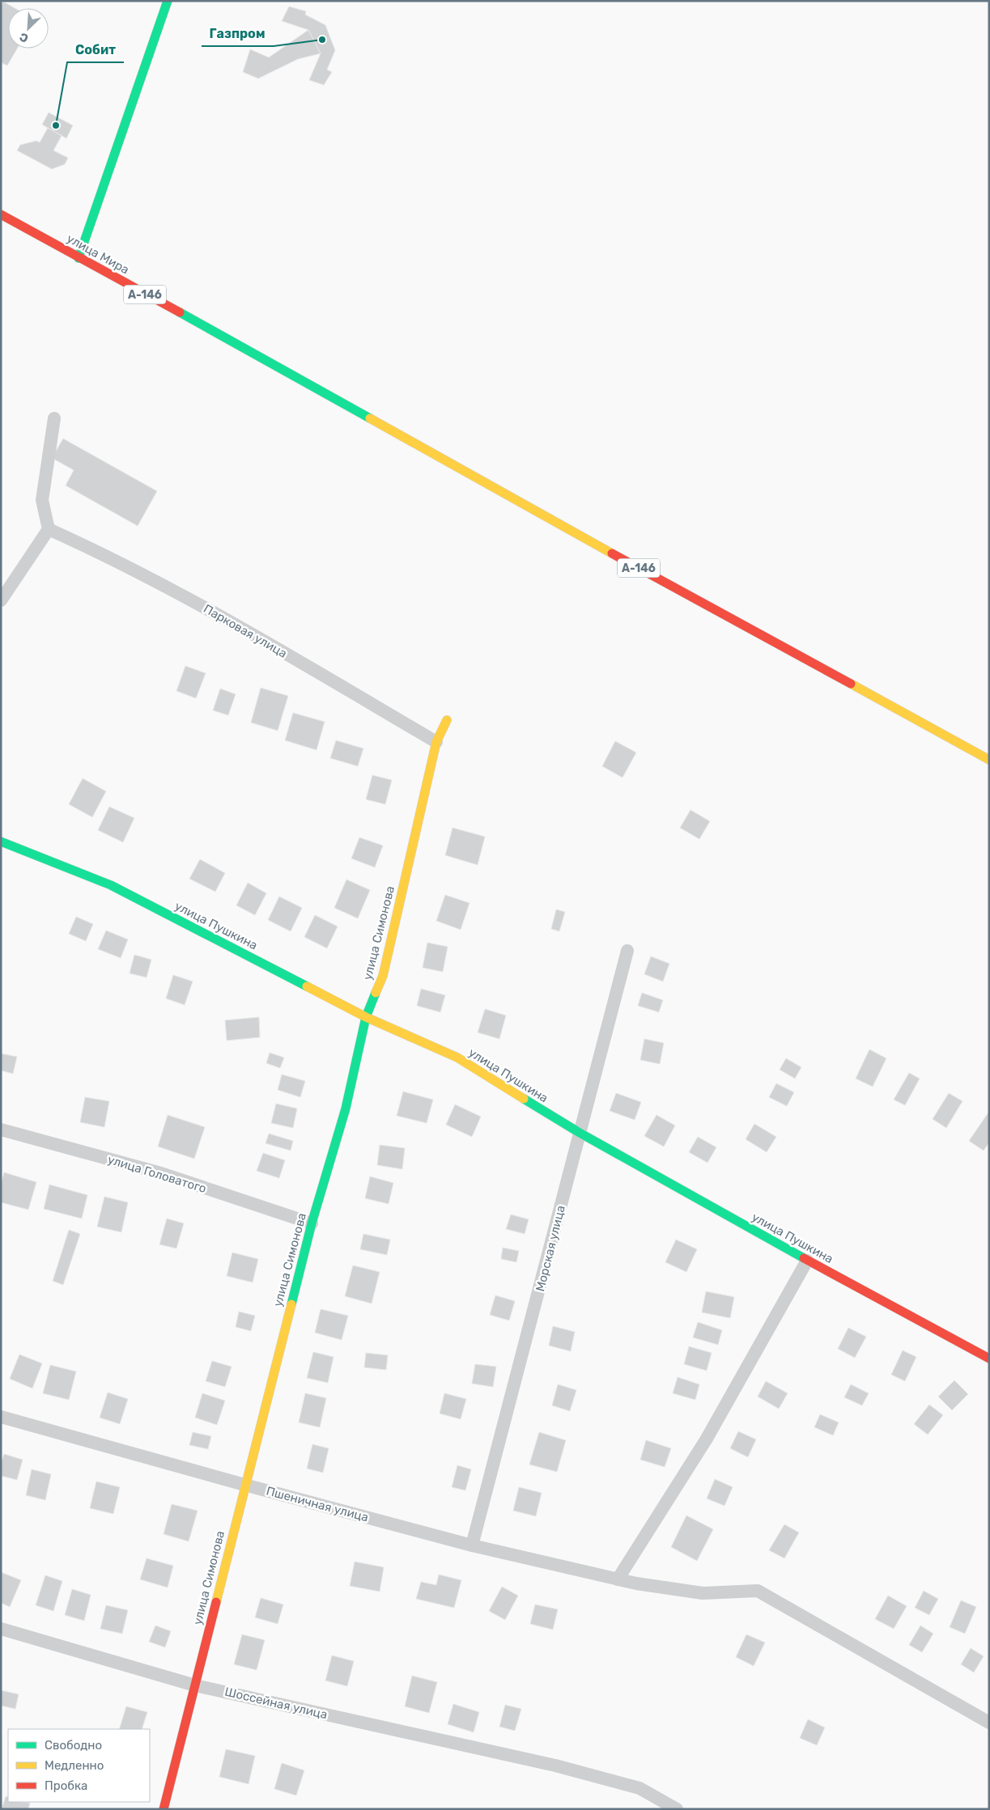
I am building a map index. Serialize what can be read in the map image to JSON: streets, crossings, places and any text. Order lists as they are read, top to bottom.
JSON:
{
  "streets": {
    "main road": [
      "улица Мира",
      "А-146",
      "улица Пушкина",
      "улица Симонова"
    ],
    "street": [
      "Парковая улица",
      "улица Головатого",
      "Морская улица",
      "Пшеничная улица",
      "Шоссейная улица"
    ]
  },
  "crossings": [
    ["Парковая улица", "улица Симонова"],
    ["улица Пушкина", "улица Симонова"],
    ["улица Пушкина", "Морская улица"],
    ["улица Симонова", "улица Головатого"],
    ["улица Симонова", "Пшеничная улица"],
    ["улица Симонова", "Шоссейная улица"],
    ["Морская улица", "Пшеничная улица"]
  ],
  "places": ["Газпром", "Собит"],
  "legend": ["Свободно", "Медленно", "Пробка"],
  "north": "bottom left"
}
